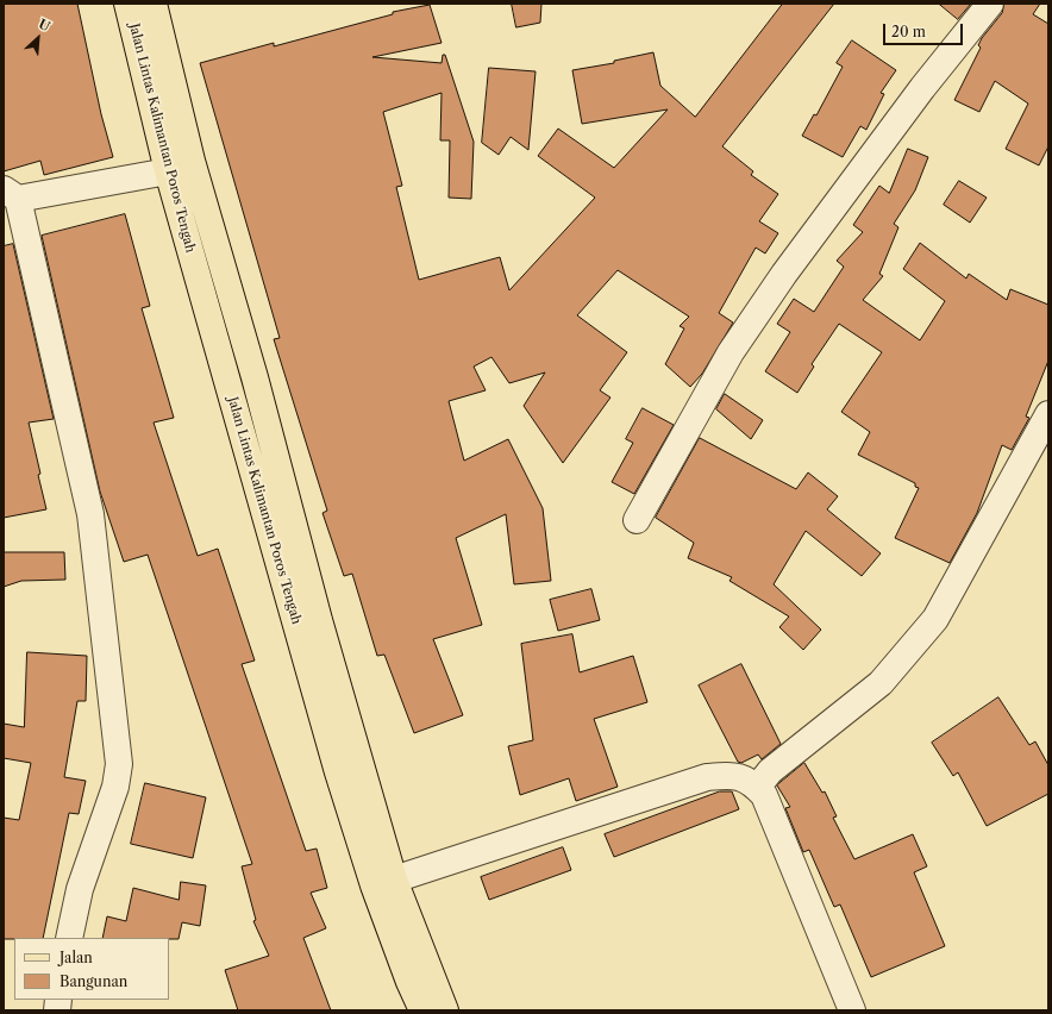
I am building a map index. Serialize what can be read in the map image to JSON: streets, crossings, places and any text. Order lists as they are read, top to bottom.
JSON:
{
  "streets": {
    "main road": ["Jalan Lintas Kalimantan Poros Tengah"]
  },
  "legend": ["Jalan", "Bangunan"],
  "scale_bar": "20 m",
  "north": "top right"
}
